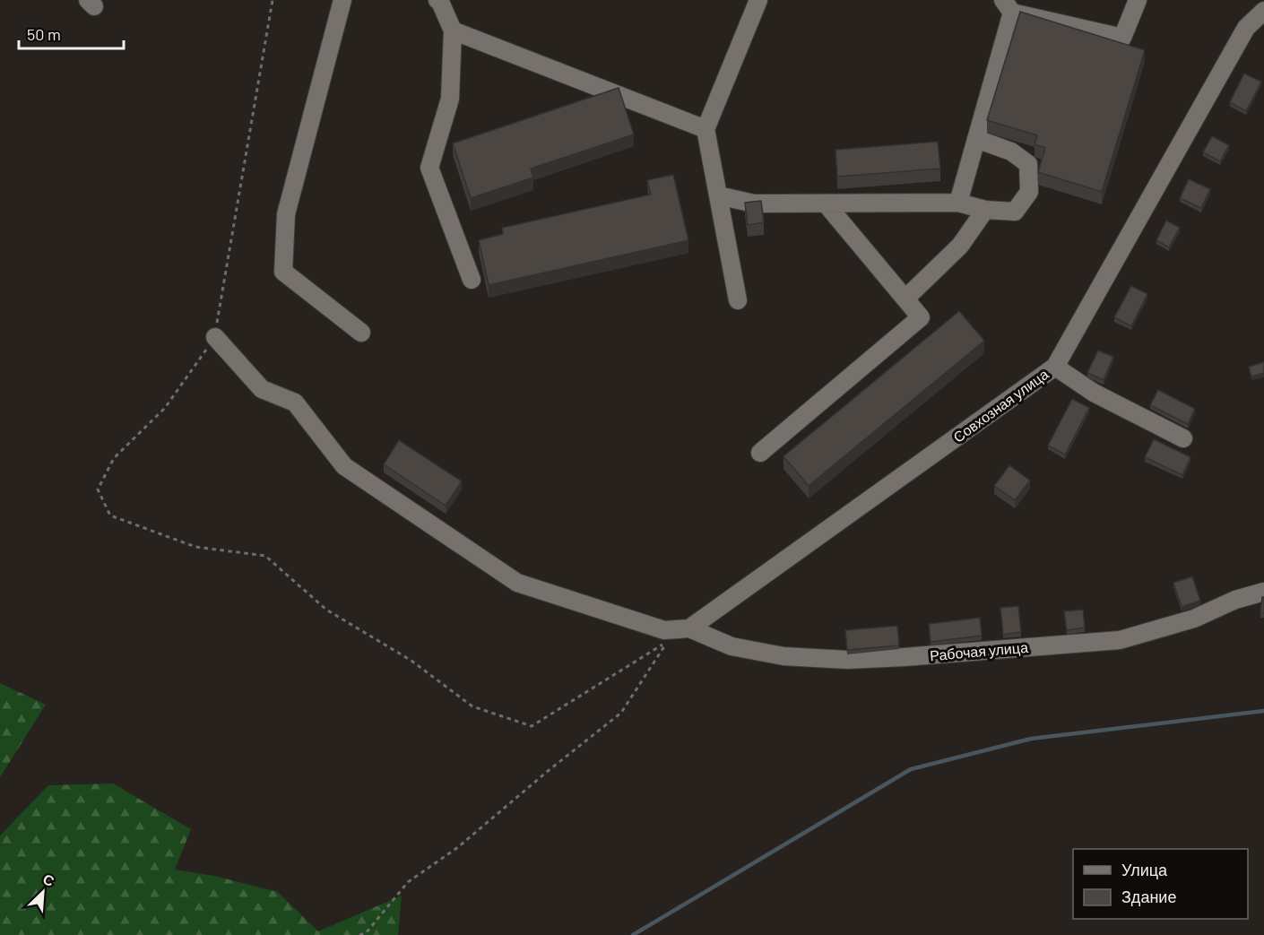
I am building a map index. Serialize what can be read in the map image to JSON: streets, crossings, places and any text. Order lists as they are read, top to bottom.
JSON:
{
  "streets": {
    "street": ["Совхозная улица", "Рабочая улица"]
  },
  "crossings": [
    ["Совхозная улица", "Рабочая улица"]
  ],
  "legend": ["Улица", "Здание"],
  "scale_bar": "50 m",
  "north": "top right"
}
